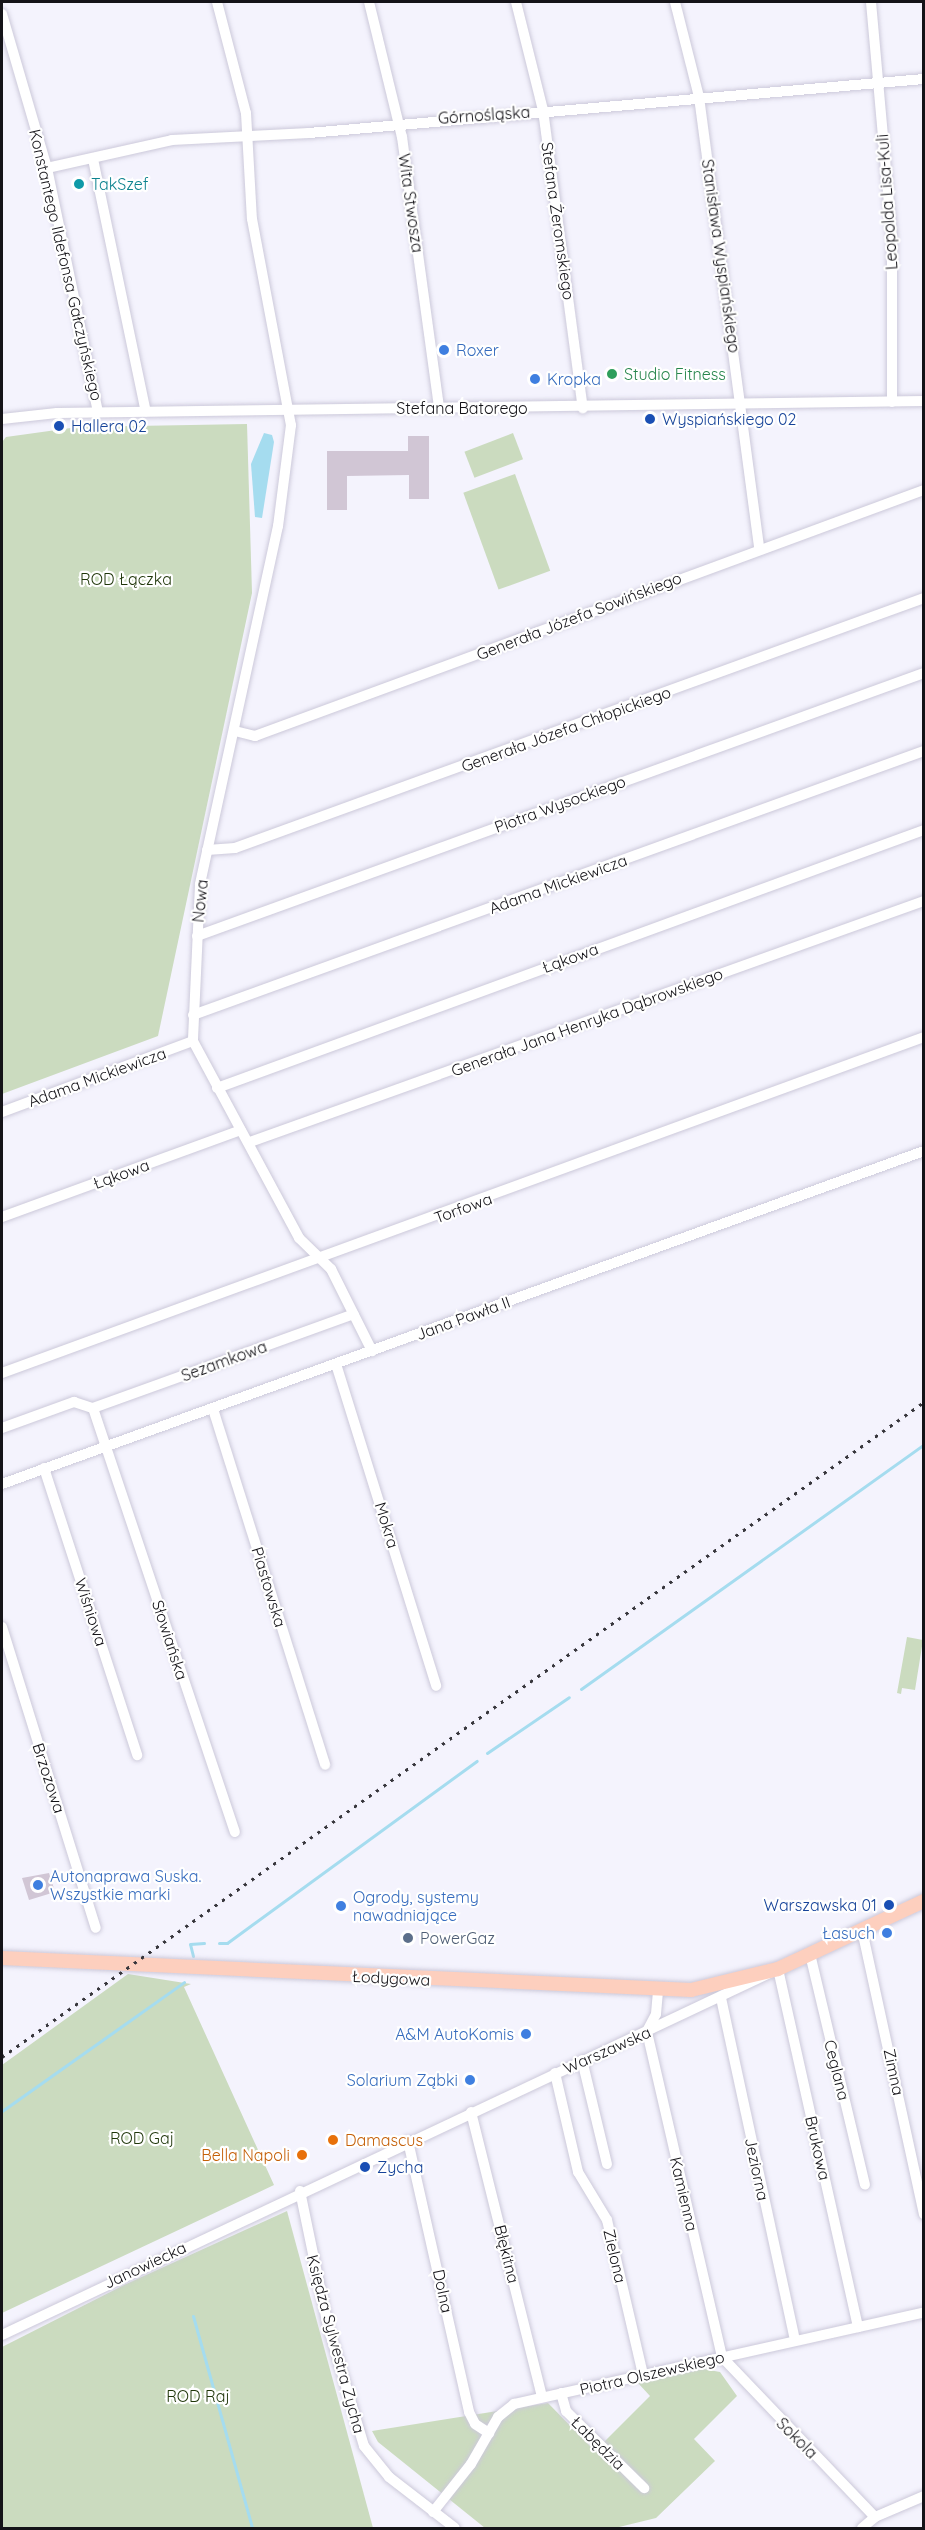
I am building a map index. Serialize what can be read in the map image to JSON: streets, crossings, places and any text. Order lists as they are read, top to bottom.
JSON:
{
  "streets": {
    "main road": ["Łodygowa", "Warszawska"],
    "street": [
      "Górnośląska",
      "Leopolda Lisa-Kuli",
      "Wita Stwosza",
      "Stefana Żeromskiego",
      "Stanisława Wyspiańskiego",
      "Konstantego Ildefonsa Gałczyńskiego",
      "Stefana Batorego",
      "Generała Józefa Sowińskiego",
      "Generała Józefa Chłopickiego",
      "Piotra Wysockiego",
      "Adama Mickiewicza",
      "Nowa",
      "Łąkowa",
      "Generała Jana Henryka Dąbrowskiego",
      "Torfowa",
      "Jana Pawła II",
      "Sezamkowa",
      "Mokra",
      "Piastowska",
      "Wiśniowa",
      "Słowiańska",
      "Brzozowa",
      "Ceglana",
      "Zimna",
      "Brukowa",
      "Jeziorna",
      "Kamienna",
      "Błękitna",
      "Zielona",
      "Janowiecka",
      "Dolna",
      "Księdza Sylwestra Zycha",
      "Piotra Olszewskiego",
      "Sokola",
      "Łabędzia"
    ]
  },
  "crossings": [
    ["Górnośląska", "Leopolda Lisa-Kuli"],
    ["Górnośląska", "Wita Stwosza"],
    ["Górnośląska", "Stefana Żeromskiego"],
    ["Górnośląska", "Stanisława Wyspiańskiego"],
    ["Górnośląska", "Konstantego Ildefonsa Gałczyńskiego"],
    ["Górnośląska", "Nowa"],
    ["Leopolda Lisa-Kuli", "Stefana Batorego"],
    ["Wita Stwosza", "Stefana Batorego"],
    ["Stefana Żeromskiego", "Stefana Batorego"],
    ["Stanisława Wyspiańskiego", "Stefana Batorego"],
    ["Stanisława Wyspiańskiego", "Generała Józefa Sowińskiego"],
    ["Konstantego Ildefonsa Gałczyńskiego", "Stefana Batorego"],
    ["Stefana Batorego", "Nowa"],
    ["Generała Józefa Sowińskiego", "Nowa"],
    ["Generała Józefa Chłopickiego", "Nowa"],
    ["Piotra Wysockiego", "Nowa"],
    ["Adama Mickiewicza", "Nowa"],
    ["Nowa", "Łąkowa"],
    ["Nowa", "Generała Jana Henryka Dąbrowskiego"],
    ["Nowa", "Torfowa"],
    ["Nowa", "Jana Pawła II"],
    ["Nowa", "Sezamkowa"],
    ["Jana Pawła II", "Mokra"],
    ["Jana Pawła II", "Piastowska"],
    ["Jana Pawła II", "Wiśniowa"],
    ["Jana Pawła II", "Słowiańska"],
    ["Łodygowa", "Warszawska"],
    ["Łodygowa", "Brukowa"],
    ["Warszawska", "Ceglana"],
    ["Warszawska", "Zimna"],
    ["Warszawska", "Brukowa"],
    ["Warszawska", "Jeziorna"],
    ["Warszawska", "Kamienna"],
    ["Warszawska", "Błękitna"],
    ["Warszawska", "Zielona"],
    ["Warszawska", "Janowiecka"],
    ["Warszawska", "Dolna"],
    ["Warszawska", "Księdza Sylwestra Zycha"],
    ["Brukowa", "Piotra Olszewskiego"],
    ["Jeziorna", "Piotra Olszewskiego"],
    ["Kamienna", "Piotra Olszewskiego"],
    ["Kamienna", "Sokola"],
    ["Błękitna", "Piotra Olszewskiego"],
    ["Zielona", "Piotra Olszewskiego"],
    ["Dolna", "Piotra Olszewskiego"],
    ["Księdza Sylwestra Zycha", "Piotra Olszewskiego"],
    ["Piotra Olszewskiego", "Sokola"],
    ["Piotra Olszewskiego", "Łabędzia"]
  ],
  "parks": ["ROD Łączka", "ROD Gaj", "ROD Raj"],
  "places": [
    "TakSzef",
    "Roxer",
    "Studio Fitness",
    "Kropka",
    "Wyspiańskiego 02",
    "Hallera 02",
    "Autonaprawa Suska. Wszystkie marki",
    "Warszawska 01",
    "Ogrody, systemy nawadniające",
    "Łasuch",
    "PowerGaz",
    "A&M AutoKomis",
    "Solarium Ząbki",
    "Damascus",
    "Bella Napoli",
    "Zycha"
  ]
}
